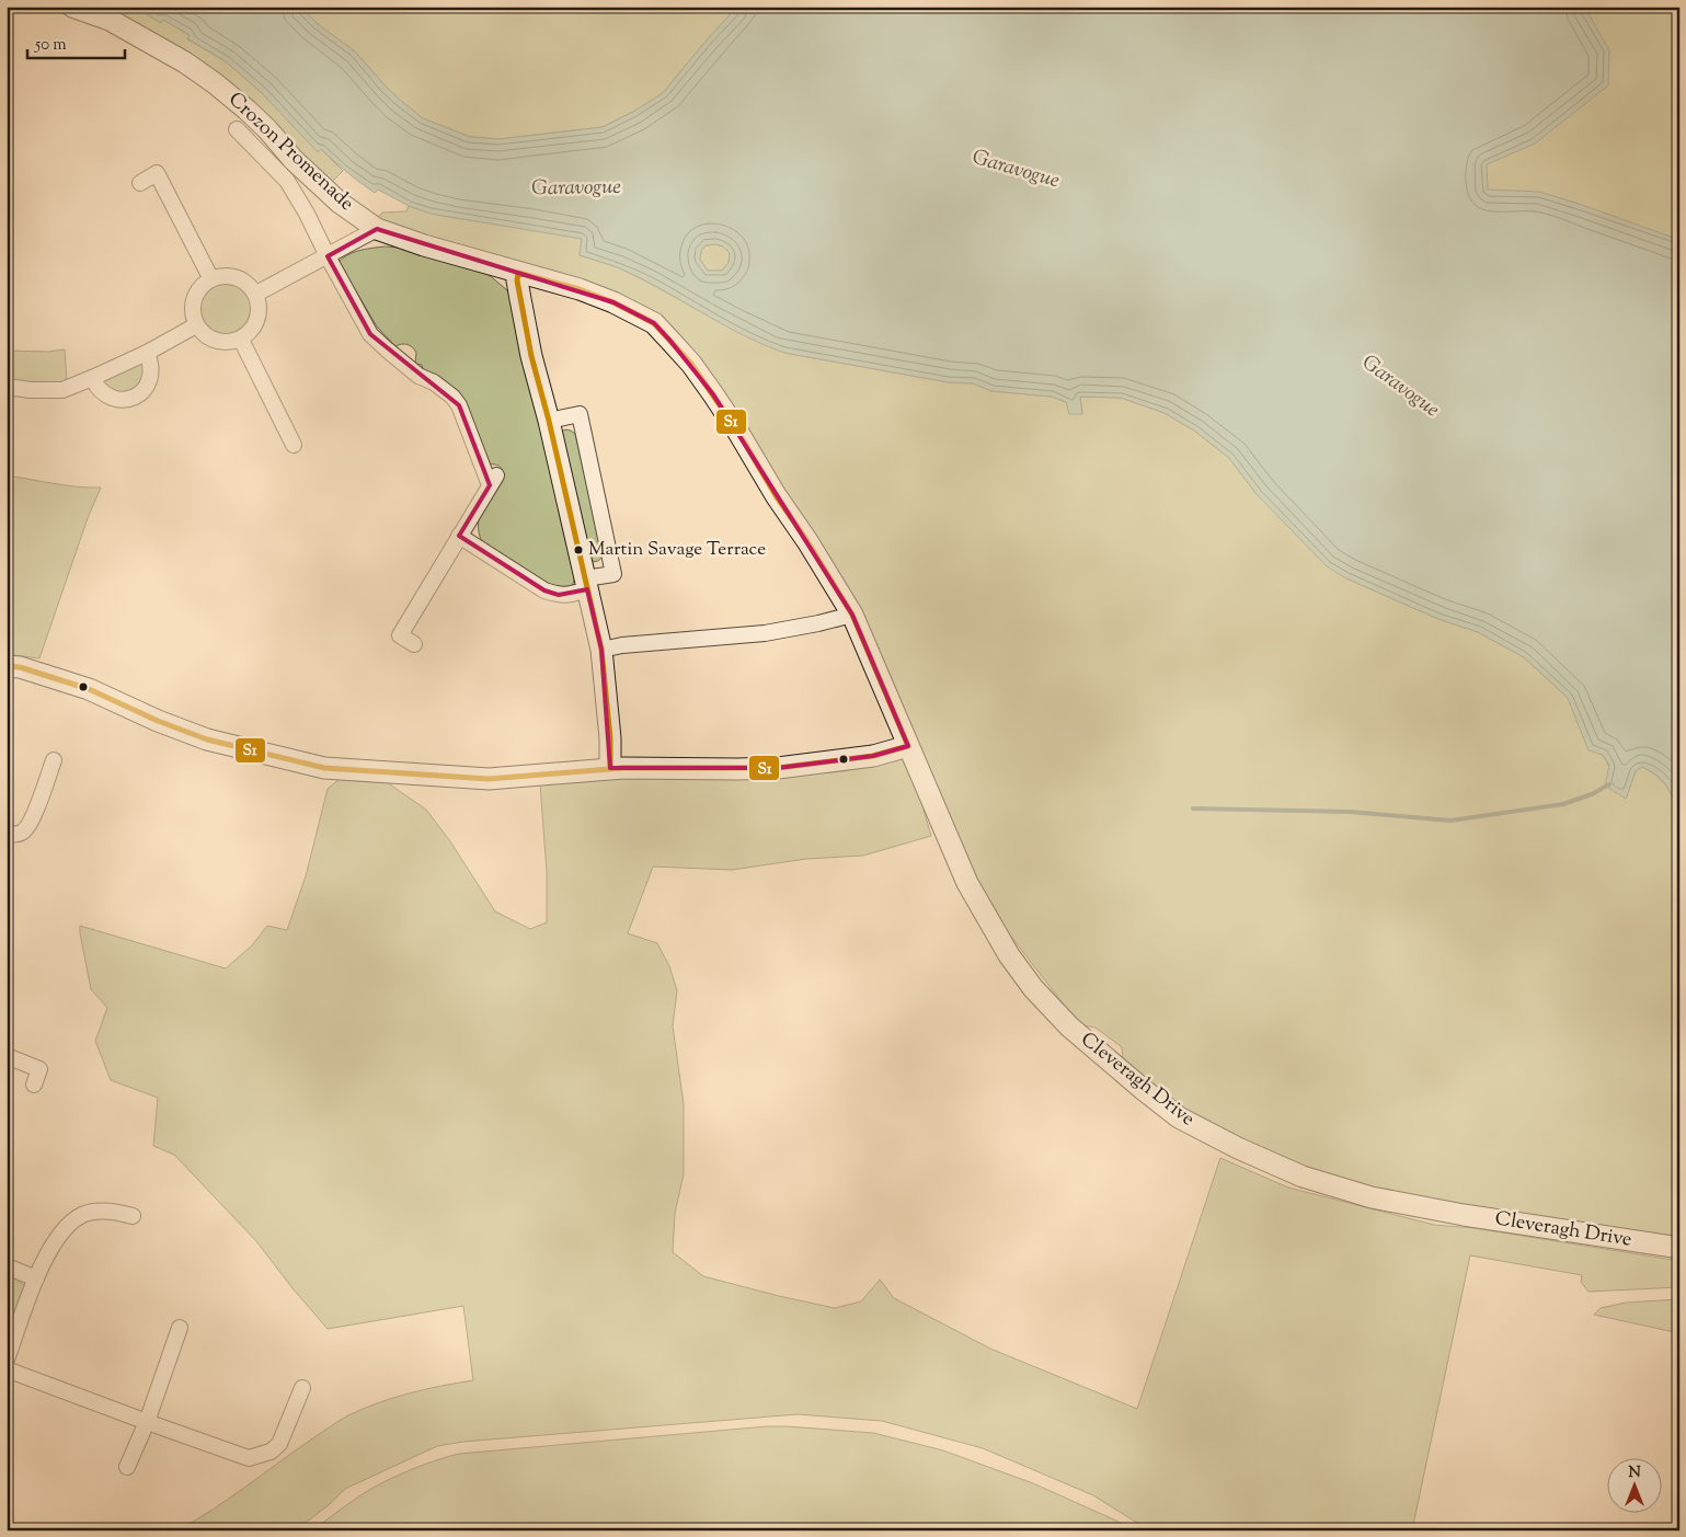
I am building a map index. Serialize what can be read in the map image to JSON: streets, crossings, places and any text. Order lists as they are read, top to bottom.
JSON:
{
  "streets": {
    "street": ["Crozon Promenade", "Cleveragh Drive"]
  },
  "crossings": [
    ["Crozon Promenade", "Cleveragh Drive"]
  ],
  "water": ["Garavogue"],
  "places": ["Martin Savage Terrace"],
  "lines": ["transit line S1"],
  "scale_bar": "50 m",
  "north": "top"
}
